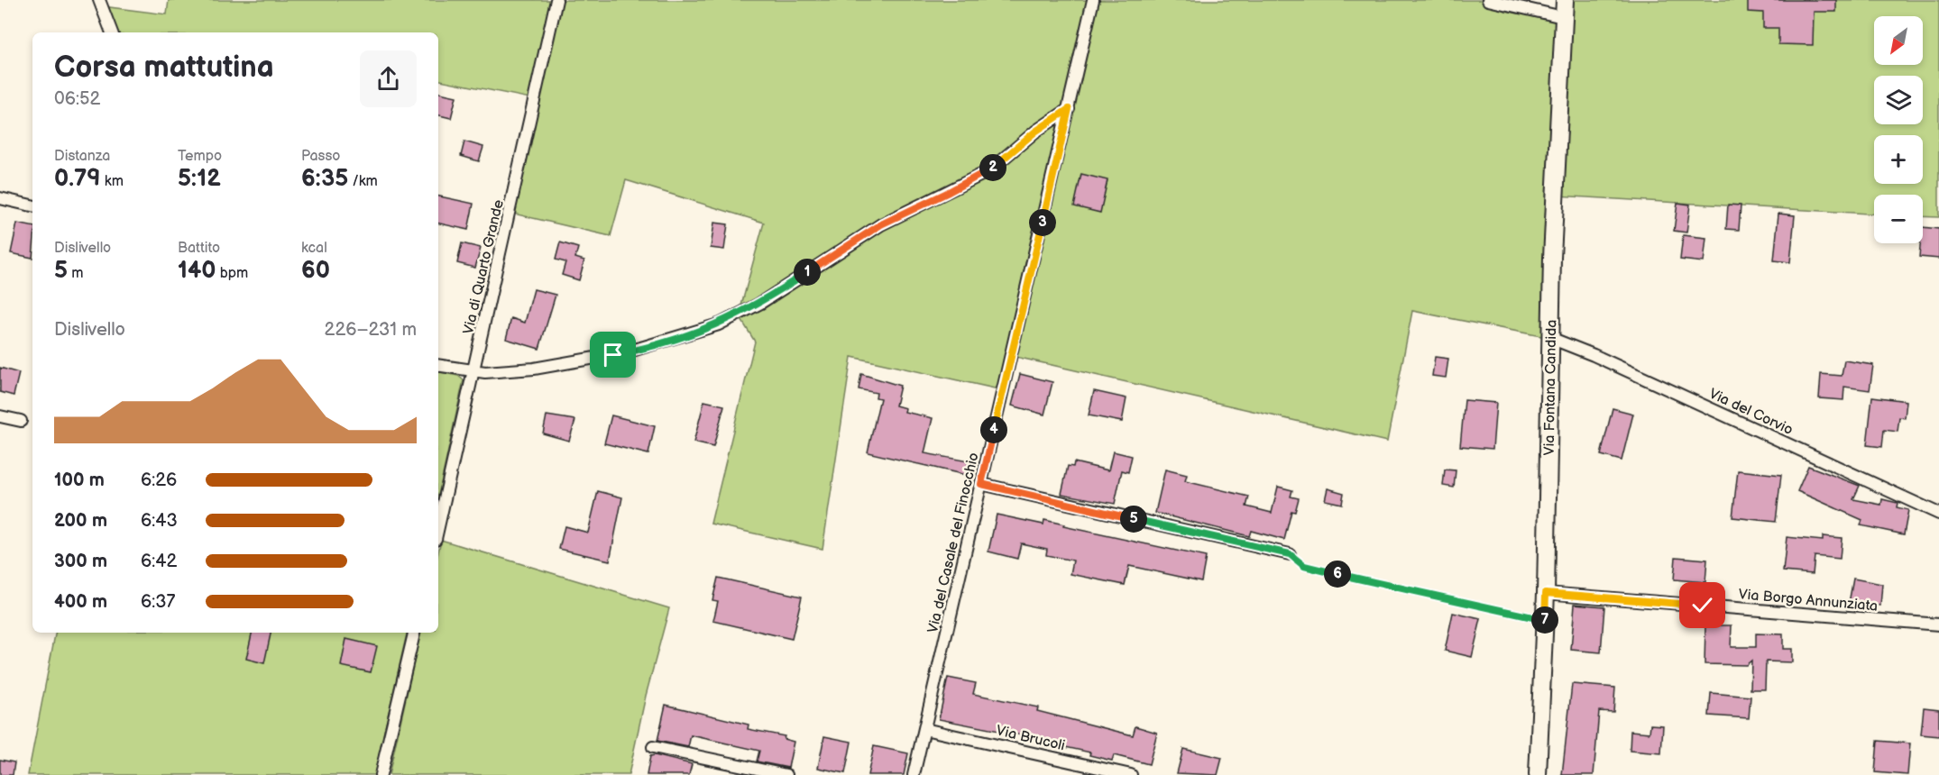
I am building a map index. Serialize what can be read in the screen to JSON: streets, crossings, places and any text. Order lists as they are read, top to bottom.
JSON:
{
  "streets": {
    "main road": ["Via Fontana Candida"],
    "street": [
      "Via di Quarto Grande",
      "Via del Corvio",
      "Via del Casale del Finocchio",
      "Via Borgo Annunziata",
      "Via Brucoli"
    ]
  },
  "crossings": [
    ["Via Fontana Candida", "Via del Corvio"],
    ["Via Fontana Candida", "Via Borgo Annunziata"],
    ["Via del Casale del Finocchio", "Via Brucoli"]
  ],
  "north": "bottom left",
  "page": {
    "map_buttons": ["+", "−"],
    "heading": ["Corsa mattutina", "06:52"],
    "stats": [
      ["Distanza", "0.79 km"],
      ["Tempo", "5:12"],
      ["Passo", "6:35 /km"],
      ["Dislivello", "5 m"],
      ["Battito", "140 bpm"],
      ["kcal", "60"]
    ],
    "pins": [
      "2",
      "3",
      "1",
      "4",
      "5",
      "6",
      "7"
    ],
    "chart": ["Dislivello", "226–231 m"],
    "list": [
      {
        "name": "100 m",
        "note": "6:26"
      },
      {
        "name": "200 m",
        "note": "6:43"
      },
      {
        "name": "300 m",
        "note": "6:42"
      },
      {
        "name": "400 m",
        "note": "6:37"
      }
    ]
  }
}
